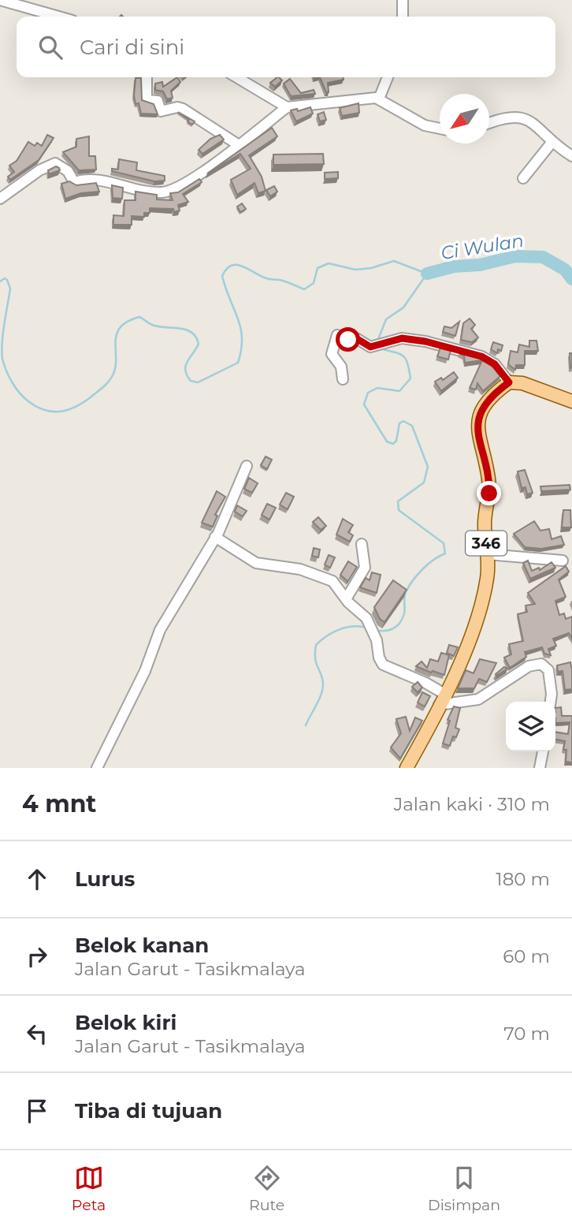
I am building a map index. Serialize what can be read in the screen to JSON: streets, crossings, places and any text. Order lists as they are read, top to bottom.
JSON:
{
  "streets": {
    "main road": ["346"]
  },
  "water": ["Ci Wulan"],
  "north": "bottom left",
  "page": {
    "search": "Cari di sini",
    "heading": ["4 mnt", "Jalan kaki · 310 m"],
    "list": [
      ["Lurus", "180 m"],
      ["Belok kanan", "Jalan Garut - Tasikmalaya", "60 m"],
      ["Belok kiri", "Jalan Garut - Tasikmalaya", "70 m"],
      "Tiba di tujuan"
    ],
    "nav": ["Peta", "Rute", "Disimpan"]
  }
}
